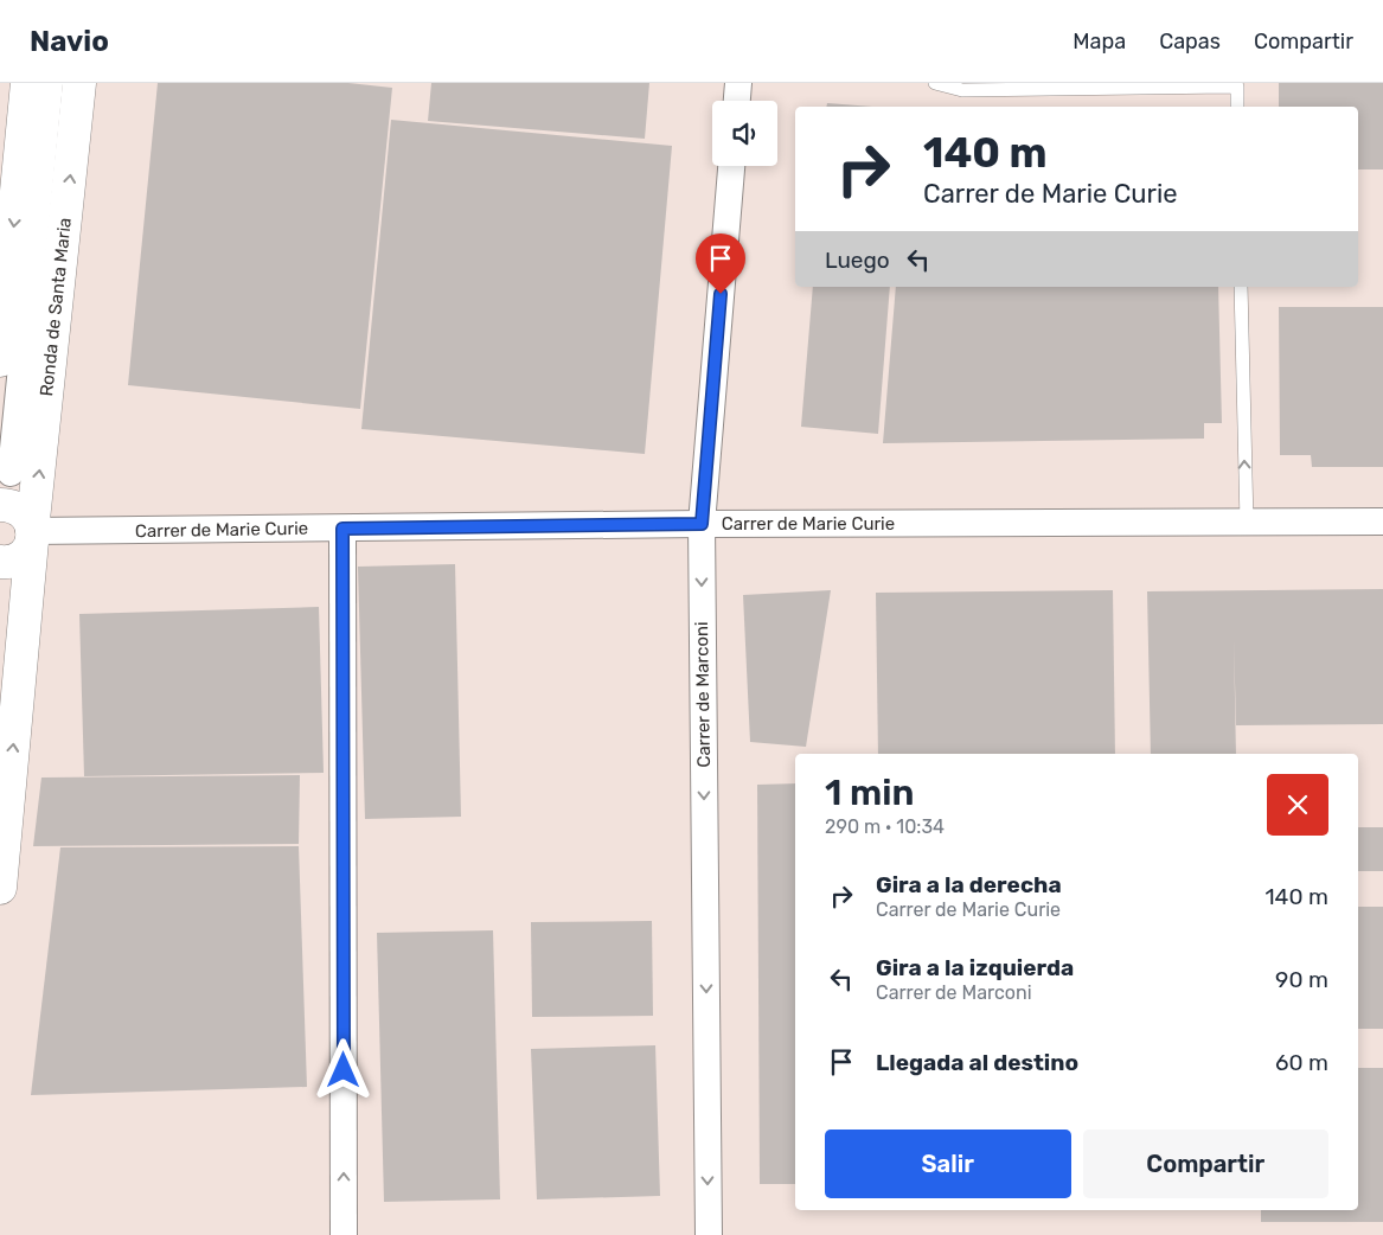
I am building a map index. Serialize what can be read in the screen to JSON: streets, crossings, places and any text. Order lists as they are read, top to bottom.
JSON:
{
  "streets": {
    "street": ["Ronda de Santa Maria", "Carrer de Marie Curie", "Carrer de Marconi"]
  },
  "crossings": [
    ["Ronda de Santa Maria", "Carrer de Marie Curie"],
    ["Carrer de Marie Curie", "Carrer de Marconi"]
  ],
  "one_way": ["Carrer de Marconi"],
  "page": {
    "header": "Navio",
    "nav": ["Mapa", "Capas", "Compartir"],
    "turn": ["140 m", "Carrer de Marie Curie"],
    "then": "Luego",
    "heading": ["1 min", "290 m · 10:34"],
    "list": [
      {
        "name": "Gira a la derecha",
        "note": "Carrer de Marie Curie",
        "value": "140 m"
      },
      {
        "name": "Gira a la izquierda",
        "note": "Carrer de Marconi",
        "value": "90 m"
      },
      {
        "name": "Llegada al destino",
        "value": "60 m"
      }
    ],
    "buttons": ["Salir", "Compartir"]
  }
}
